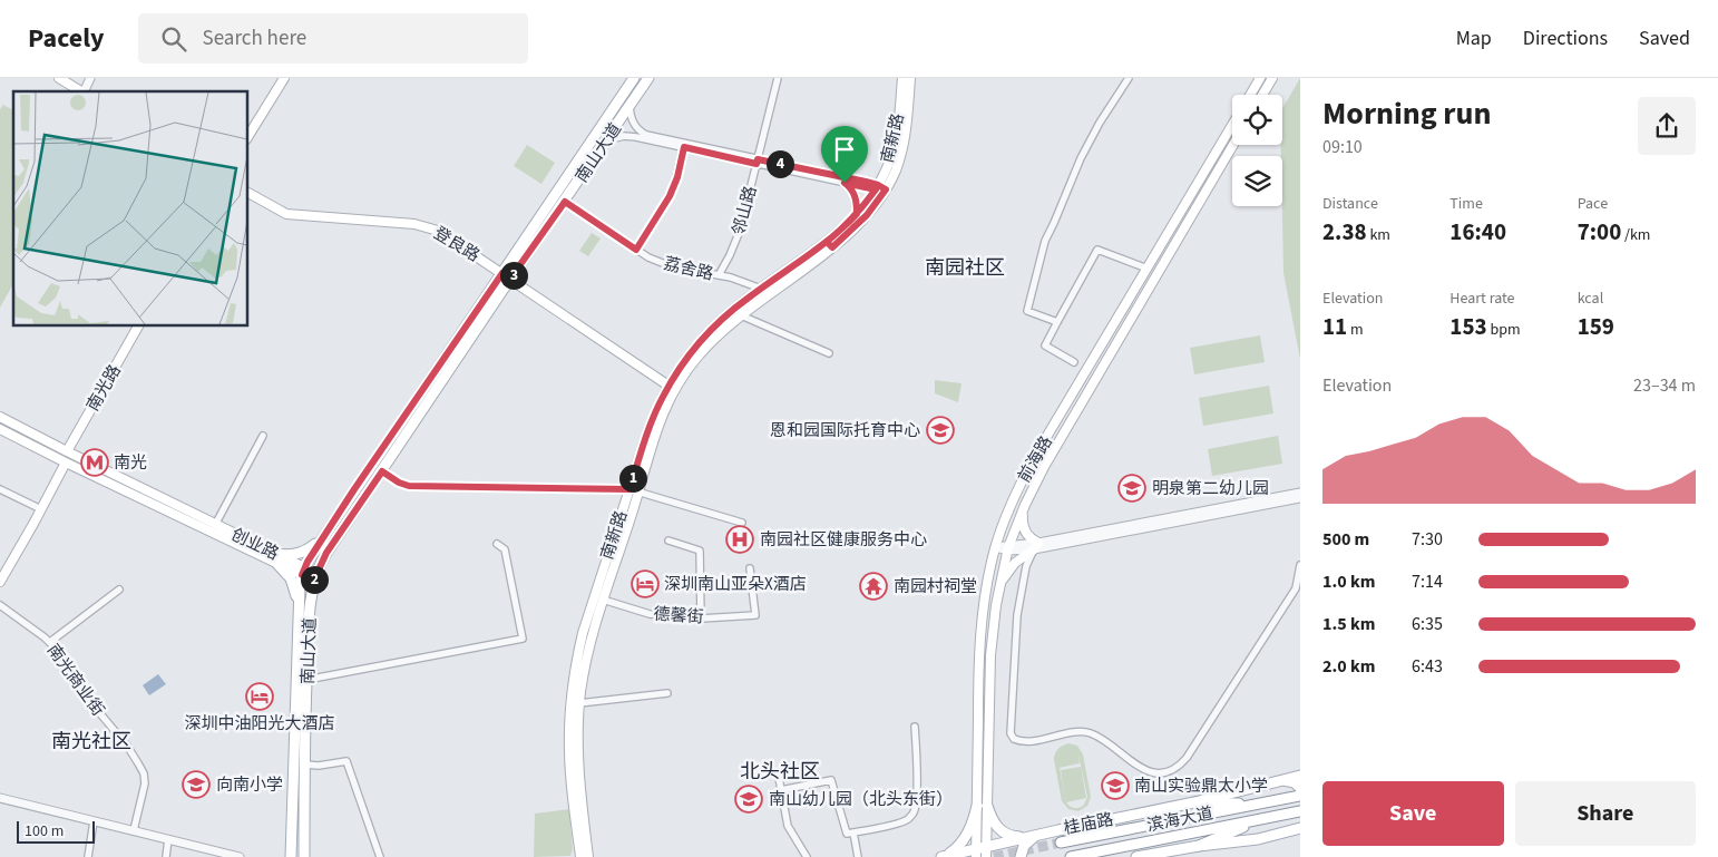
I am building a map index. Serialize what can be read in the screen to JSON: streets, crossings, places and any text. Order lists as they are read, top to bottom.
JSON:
{
  "streets": {
    "main road": [
      "南新路",
      "南山大道",
      "登良路",
      "南光路",
      "前海路",
      "创业路",
      "滨海大道",
      "桂庙路"
    ],
    "street": [
      "邻山路",
      "荔舍路",
      "德馨街",
      "南光商业街"
    ]
  },
  "crossings": [
    ["南新路", "登良路"],
    ["南新路", "荔舍路"],
    ["南新路", "德馨街"],
    ["南山大道", "登良路"],
    ["南山大道", "荔舍路"],
    ["南山大道", "创业路"],
    ["邻山路", "荔舍路"],
    ["南光路", "创业路"],
    ["前海路", "桂庙路"]
  ],
  "districts": ["南园社区", "南光社区", "北头社区"],
  "places": {
    "school or university": [
      "恩和园国际托育中心",
      "明泉第二幼儿园",
      "向南小学",
      "南山实验鼎太小学",
      "南山幼儿园（北头东街）"
    ],
    "metro station": ["南光"],
    "hospital": ["南园社区健康服务中心"],
    "hotel": ["深圳南山亚朵X酒店", "深圳中油阳光大酒店"],
    "temple": ["南园村祠堂"]
  },
  "scale_bar": "100 m",
  "page": {
    "header": "Pacely",
    "search": "Search here",
    "nav": ["Map", "Directions", "Saved"],
    "heading": ["Morning run", "09:10"],
    "pins": [
      "4",
      "3",
      "1",
      "2"
    ],
    "stats": [
      ["Distance", "2.38 km"],
      ["Time", "16:40"],
      ["Pace", "7:00 /km"],
      ["Elevation", "11 m"],
      ["Heart rate", "153 bpm"],
      ["kcal", "159"]
    ],
    "chart": ["Elevation", "23–34 m"],
    "list": [
      {
        "name": "500 m",
        "note": "7:30"
      },
      {
        "name": "1.0 km",
        "note": "7:14"
      },
      {
        "name": "1.5 km",
        "note": "6:35"
      },
      {
        "name": "2.0 km",
        "note": "6:43"
      }
    ],
    "buttons": ["Save", "Share"],
    "scale": "100 m"
  }
}
